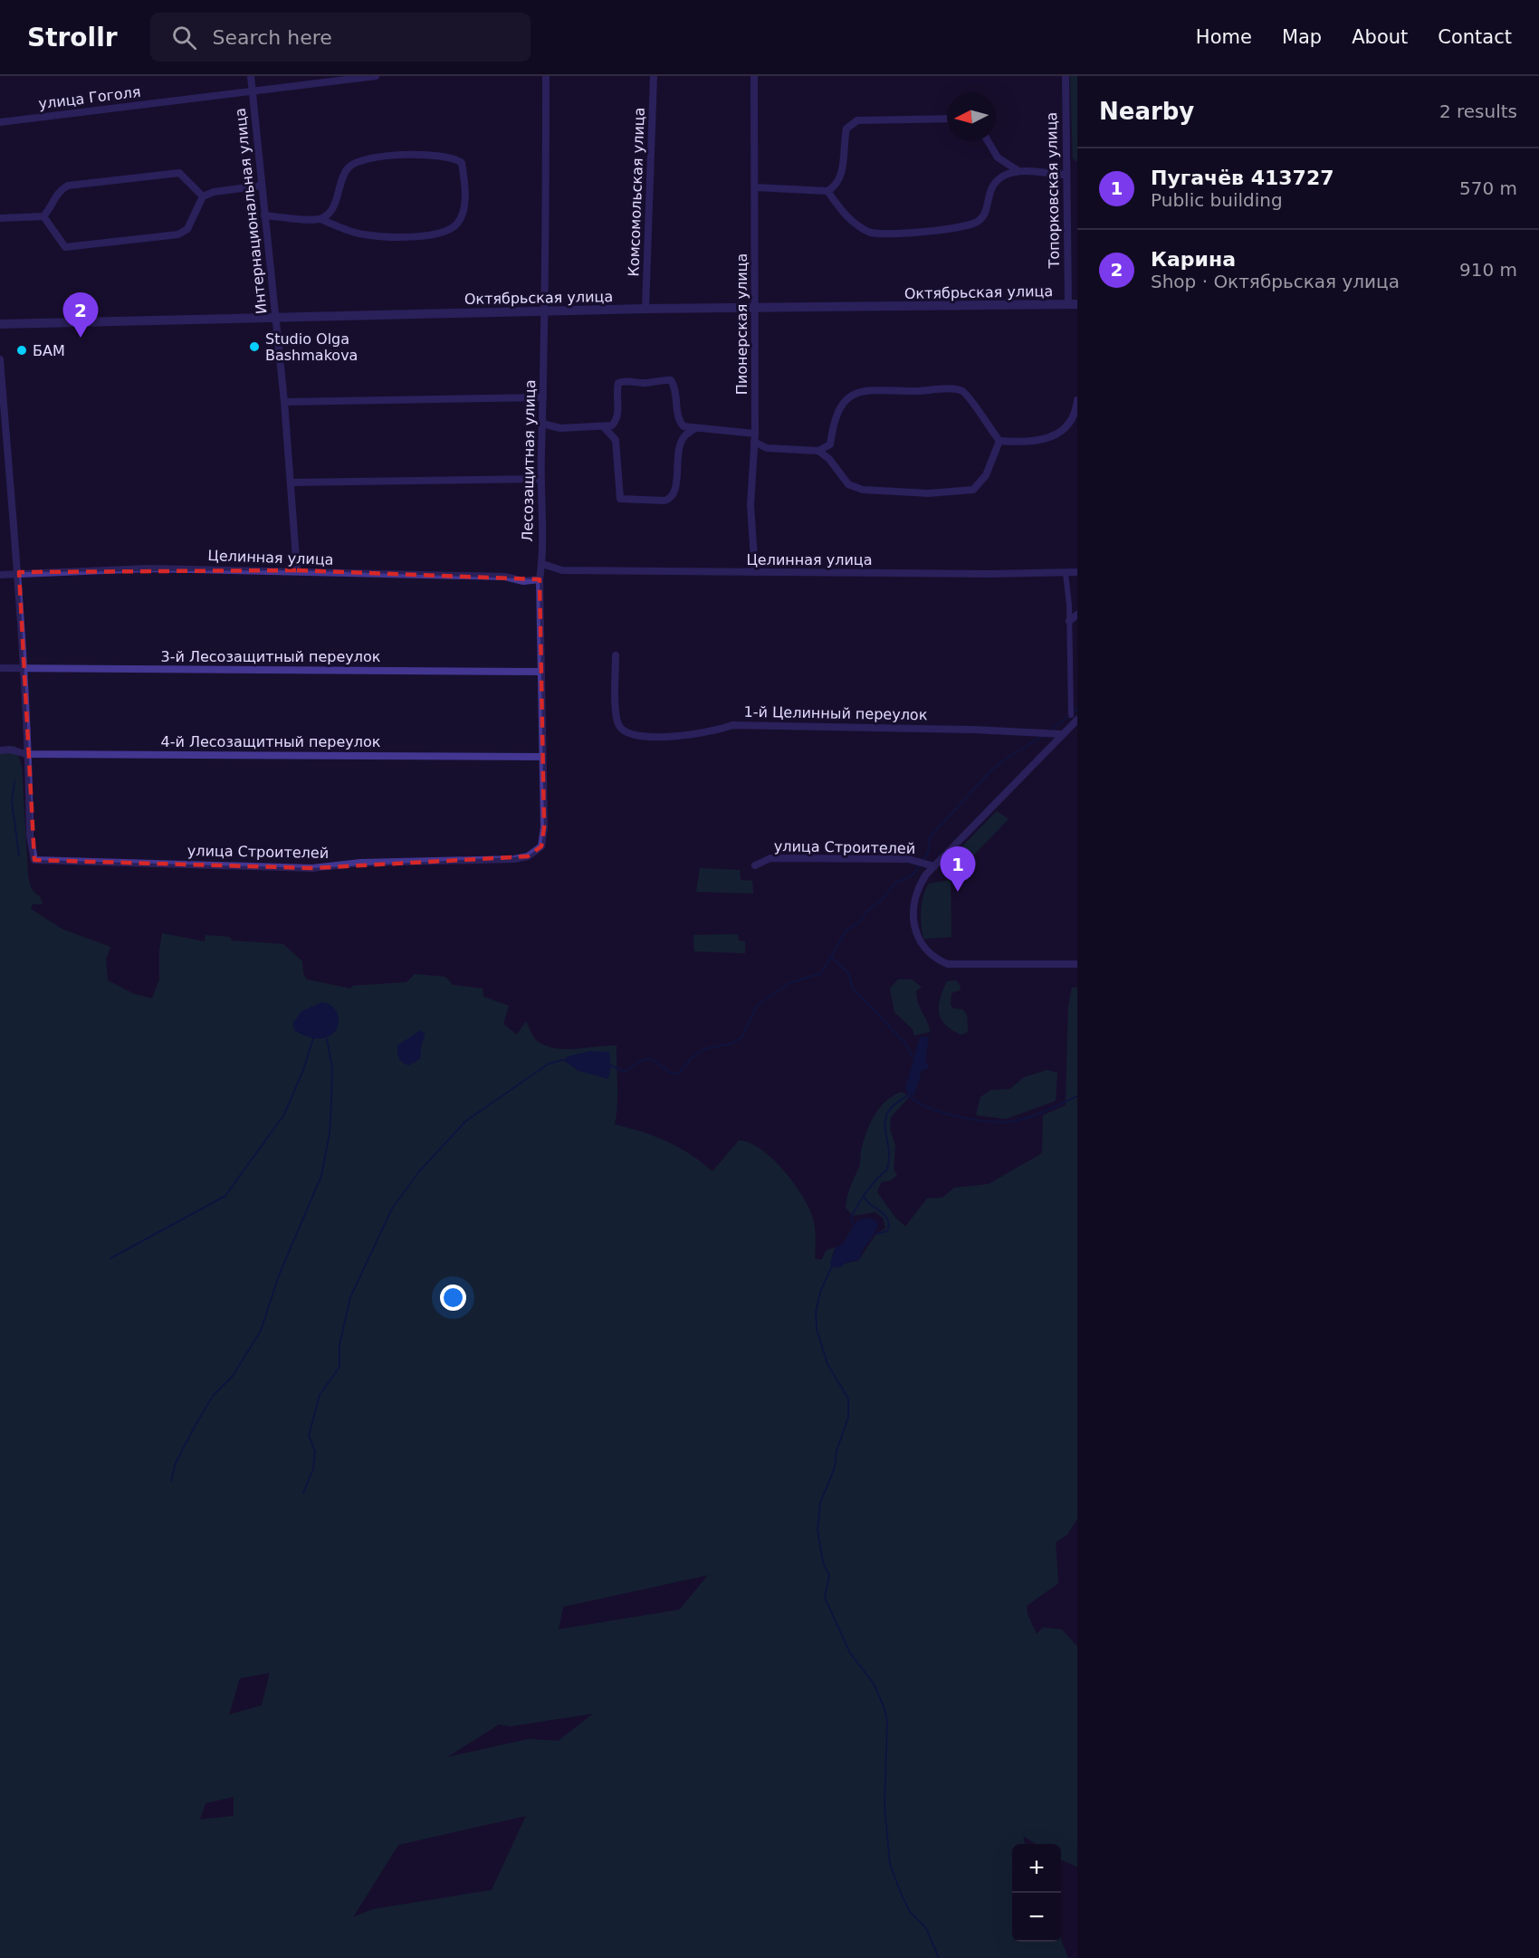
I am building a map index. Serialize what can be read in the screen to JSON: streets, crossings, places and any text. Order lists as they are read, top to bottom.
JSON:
{
  "streets": {
    "street": [
      "улица Гоголя",
      "Топорковская улица",
      "Комсомольская улица",
      "Интернациональная улица",
      "Октябрьская улица",
      "Пионерская улица",
      "Лесозащитная улица",
      "Целинная улица",
      "3-й Лесозащитный переулок",
      "1-й Целинный переулок",
      "4-й Лесозащитный переулок",
      "улица Строителей"
    ]
  },
  "crossings": [
    ["улица Гоголя", "Интернациональная улица"],
    ["Топорковская улица", "Октябрьская улица"],
    ["Комсомольская улица", "Октябрьская улица"],
    ["Интернациональная улица", "Октябрьская улица"],
    ["Интернациональная улица", "Целинная улица"],
    ["Октябрьская улица", "Пионерская улица"],
    ["Октябрьская улица", "Лесозащитная улица"],
    ["Пионерская улица", "Целинная улица"],
    ["Лесозащитная улица", "Целинная улица"],
    ["Лесозащитная улица", "3-й Лесозащитный переулок"],
    ["Лесозащитная улица", "4-й Лесозащитный переулок"],
    ["Лесозащитная улица", "улица Строителей"],
    ["4-й Лесозащитный переулок", "улица Строителей"]
  ],
  "places": ["Studio Olga Bashmakova", "БАМ"],
  "north": "left",
  "page": {
    "header": "Strollr",
    "search": "Search here",
    "nav": [
      "Home",
      "Map",
      "About",
      "Contact"
    ],
    "heading": ["Nearby", "2 results"],
    "list": [
      {
        "mark": "1",
        "name": "Пугачёв 413727",
        "note": "Public building",
        "value": "570 m"
      },
      {
        "mark": "2",
        "name": "Карина",
        "note": "Shop · Октябрьская улица",
        "value": "910 m"
      }
    ],
    "pins": ["2", "1"],
    "map_buttons": ["+", "−"]
  }
}
